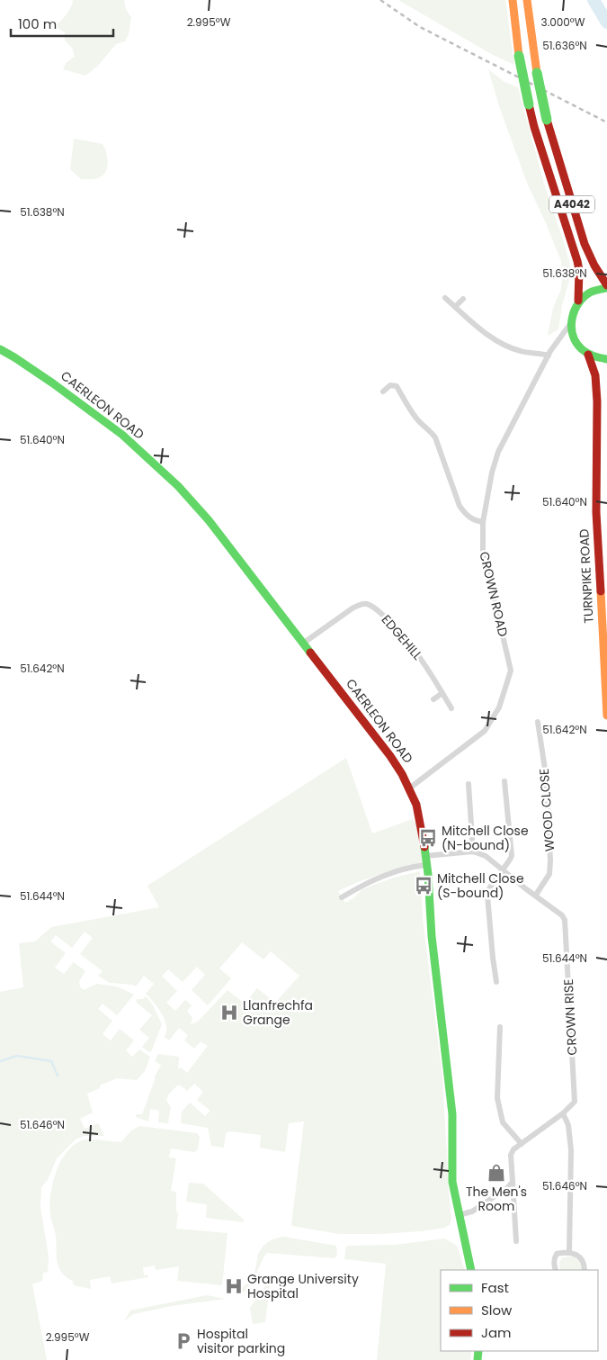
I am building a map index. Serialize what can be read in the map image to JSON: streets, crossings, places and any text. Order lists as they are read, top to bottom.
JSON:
{
  "streets": {
    "main road": ["A4042", "CAERLEON ROAD", "TURNPIKE ROAD"],
    "street": [
      "CROWN ROAD",
      "EDGEHILL",
      "WOOD CLOSE",
      "CROWN RISE"
    ]
  },
  "crossings": [
    ["CAERLEON ROAD", "CROWN ROAD"],
    ["CAERLEON ROAD", "EDGEHILL"],
    ["WOOD CLOSE", "CROWN RISE"]
  ],
  "places": {
    "bus stop": ["Mitchell Close (N-bound)", "Mitchell Close (S-bound)"],
    "hospital": ["Llanfrechfa Grange", "Grange University Hospital"],
    "shop": ["The Men's Room"],
    "parking": ["Hospital visitor parking"]
  },
  "legend": ["Fast", "Slow", "Jam"],
  "scale_bar": "100 m",
  "coordinates": [
    "2.995°W",
    "3.000°W",
    "51.636°N",
    "51.638°N",
    "51.640°N",
    "51.642°N",
    "51.644°N",
    "51.646°N"
  ]
}
